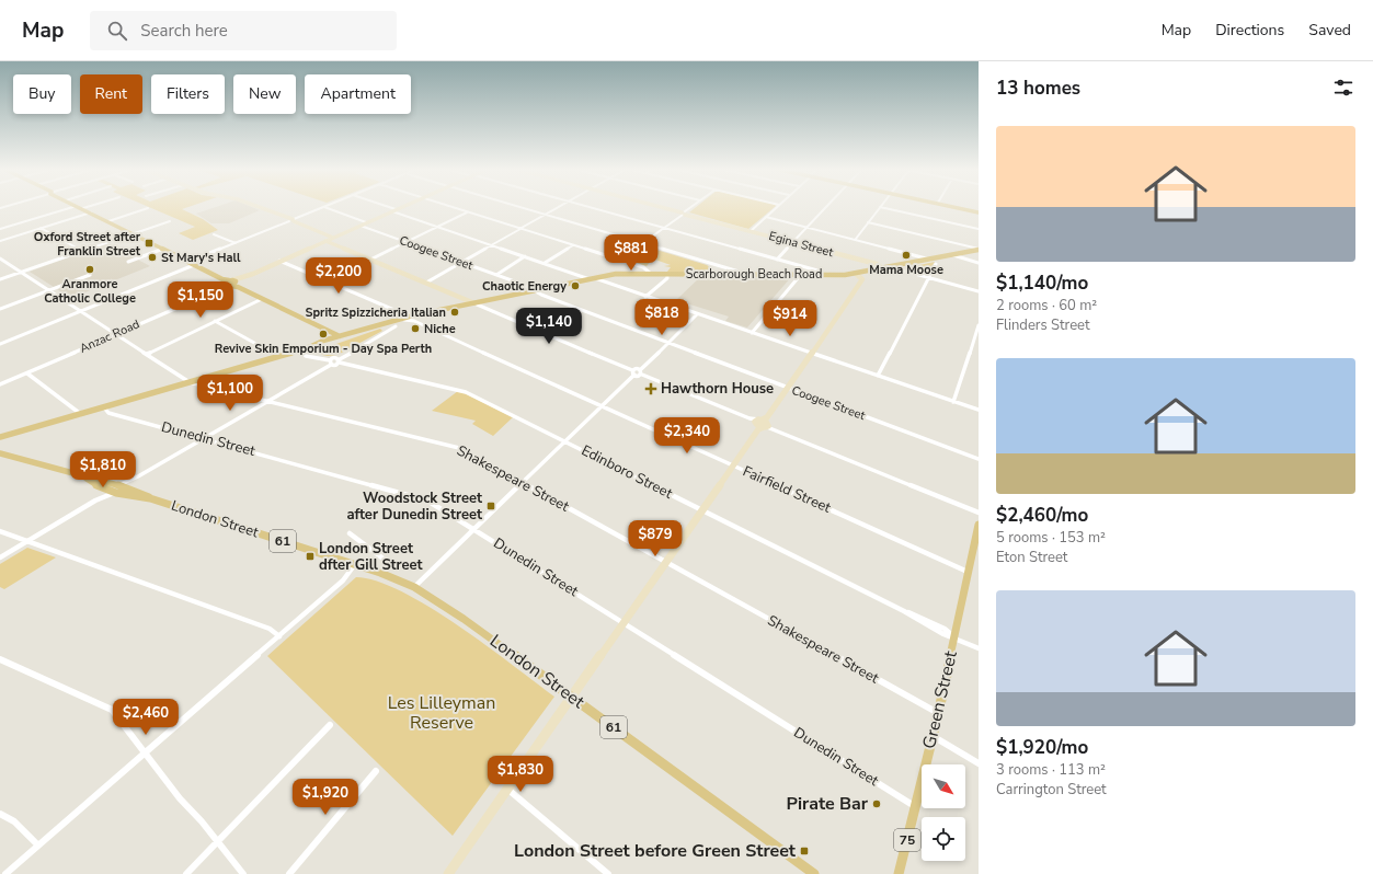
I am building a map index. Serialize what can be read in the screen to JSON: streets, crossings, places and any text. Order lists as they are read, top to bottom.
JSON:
{
  "streets": {
    "main road": [
      "Scarborough Beach Road",
      "London Street",
      "61",
      "Green Street",
      "75"
    ],
    "street": [
      "Egina Street",
      "Coogee Street",
      "Anzac Road",
      "Dunedin Street",
      "Edinboro Street",
      "Shakespeare Street",
      "Fairfield Street"
    ]
  },
  "crossings": [
    ["Egina Street", "Scarborough Beach Road"],
    ["Coogee Street", "Scarborough Beach Road"],
    ["Coogee Street", "Anzac Road"],
    ["Scarborough Beach Road", "Dunedin Street"],
    ["Scarborough Beach Road", "Shakespeare Street"],
    ["Scarborough Beach Road", "Fairfield Street"],
    ["Anzac Road", "Shakespeare Street"],
    ["Anzac Road", "Fairfield Street"],
    ["Dunedin Street", "Green Street"],
    ["Edinboro Street", "Green Street"],
    ["Shakespeare Street", "Green Street"],
    ["Fairfield Street", "Green Street"]
  ],
  "parks": ["Les Lilleyman Reserve"],
  "places": {
    "transit": [
      "Oxford Street after Franklin Street",
      "Woodstock Street after Dunedin Street",
      "London Street dfter Gill Street",
      "London Street before Green Street"
    ],
    "other": [
      "Mama Moose",
      "St Mary's Hall",
      "Aranmore Catholic College",
      "Chaotic Energy",
      "Spritz Spizzicheria Italian",
      "Niche",
      "Revive Skin Emporium - Day Spa Perth",
      "Pirate Bar"
    ],
    "health": ["Hawthorn House"]
  },
  "north": "bottom right",
  "page": {
    "header": "Map",
    "search": "Search here",
    "nav": ["Map", "Directions", "Saved"],
    "heading": "13 homes",
    "chip": [
      "Buy",
      "Rent",
      "Filters",
      "New",
      "Apartment"
    ],
    "list": [
      {
        "name": "$1,140/mo",
        "note": "2 rooms · 60 m² · Flinders Street"
      },
      {
        "name": "$2,460/mo",
        "note": "5 rooms · 153 m² · Eton Street"
      },
      {
        "name": "$1,920/mo",
        "note": "3 rooms · 113 m² · Carrington Street"
      }
    ],
    "price": [
      "$881",
      "$2,200",
      "$1,150",
      "$818",
      "$914",
      "$1,140",
      "$1,100",
      "$2,340",
      "$1,810",
      "$879",
      "$2,460",
      "$1,830",
      "$1,920"
    ]
  }
}
